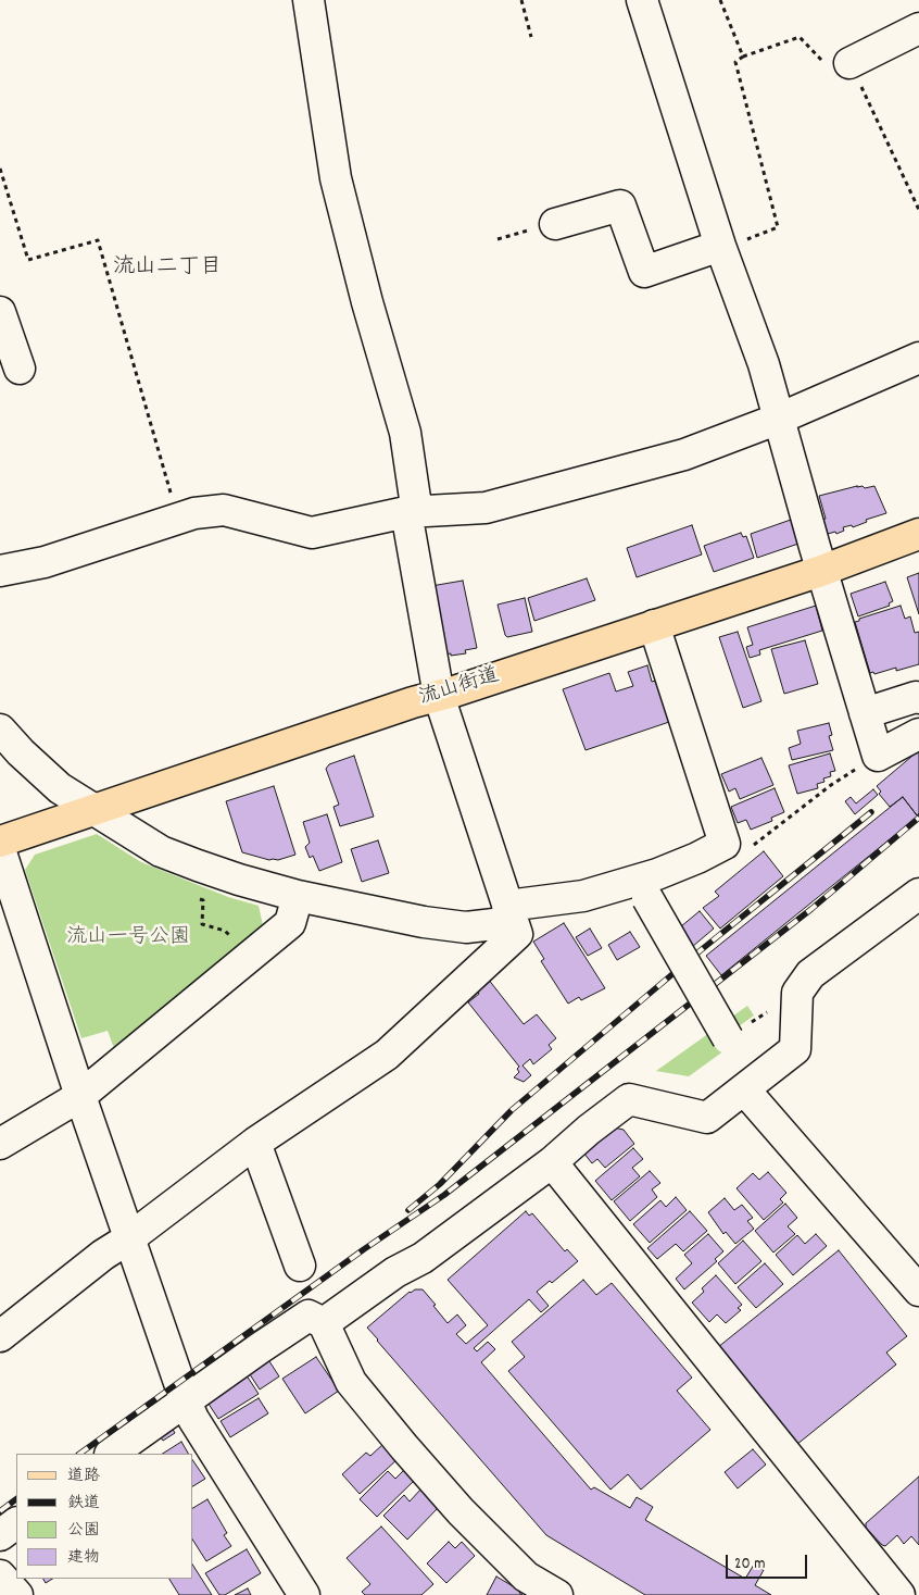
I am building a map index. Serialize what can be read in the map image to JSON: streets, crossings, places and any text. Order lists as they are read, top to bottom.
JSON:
{
  "streets": {
    "main road": ["流山街道"]
  },
  "districts": ["流山二丁目"],
  "parks": ["流山一号公園"],
  "legend": [
    "道路",
    "鉄道",
    "公園",
    "建物"
  ],
  "scale_bar": "20 m"
}
